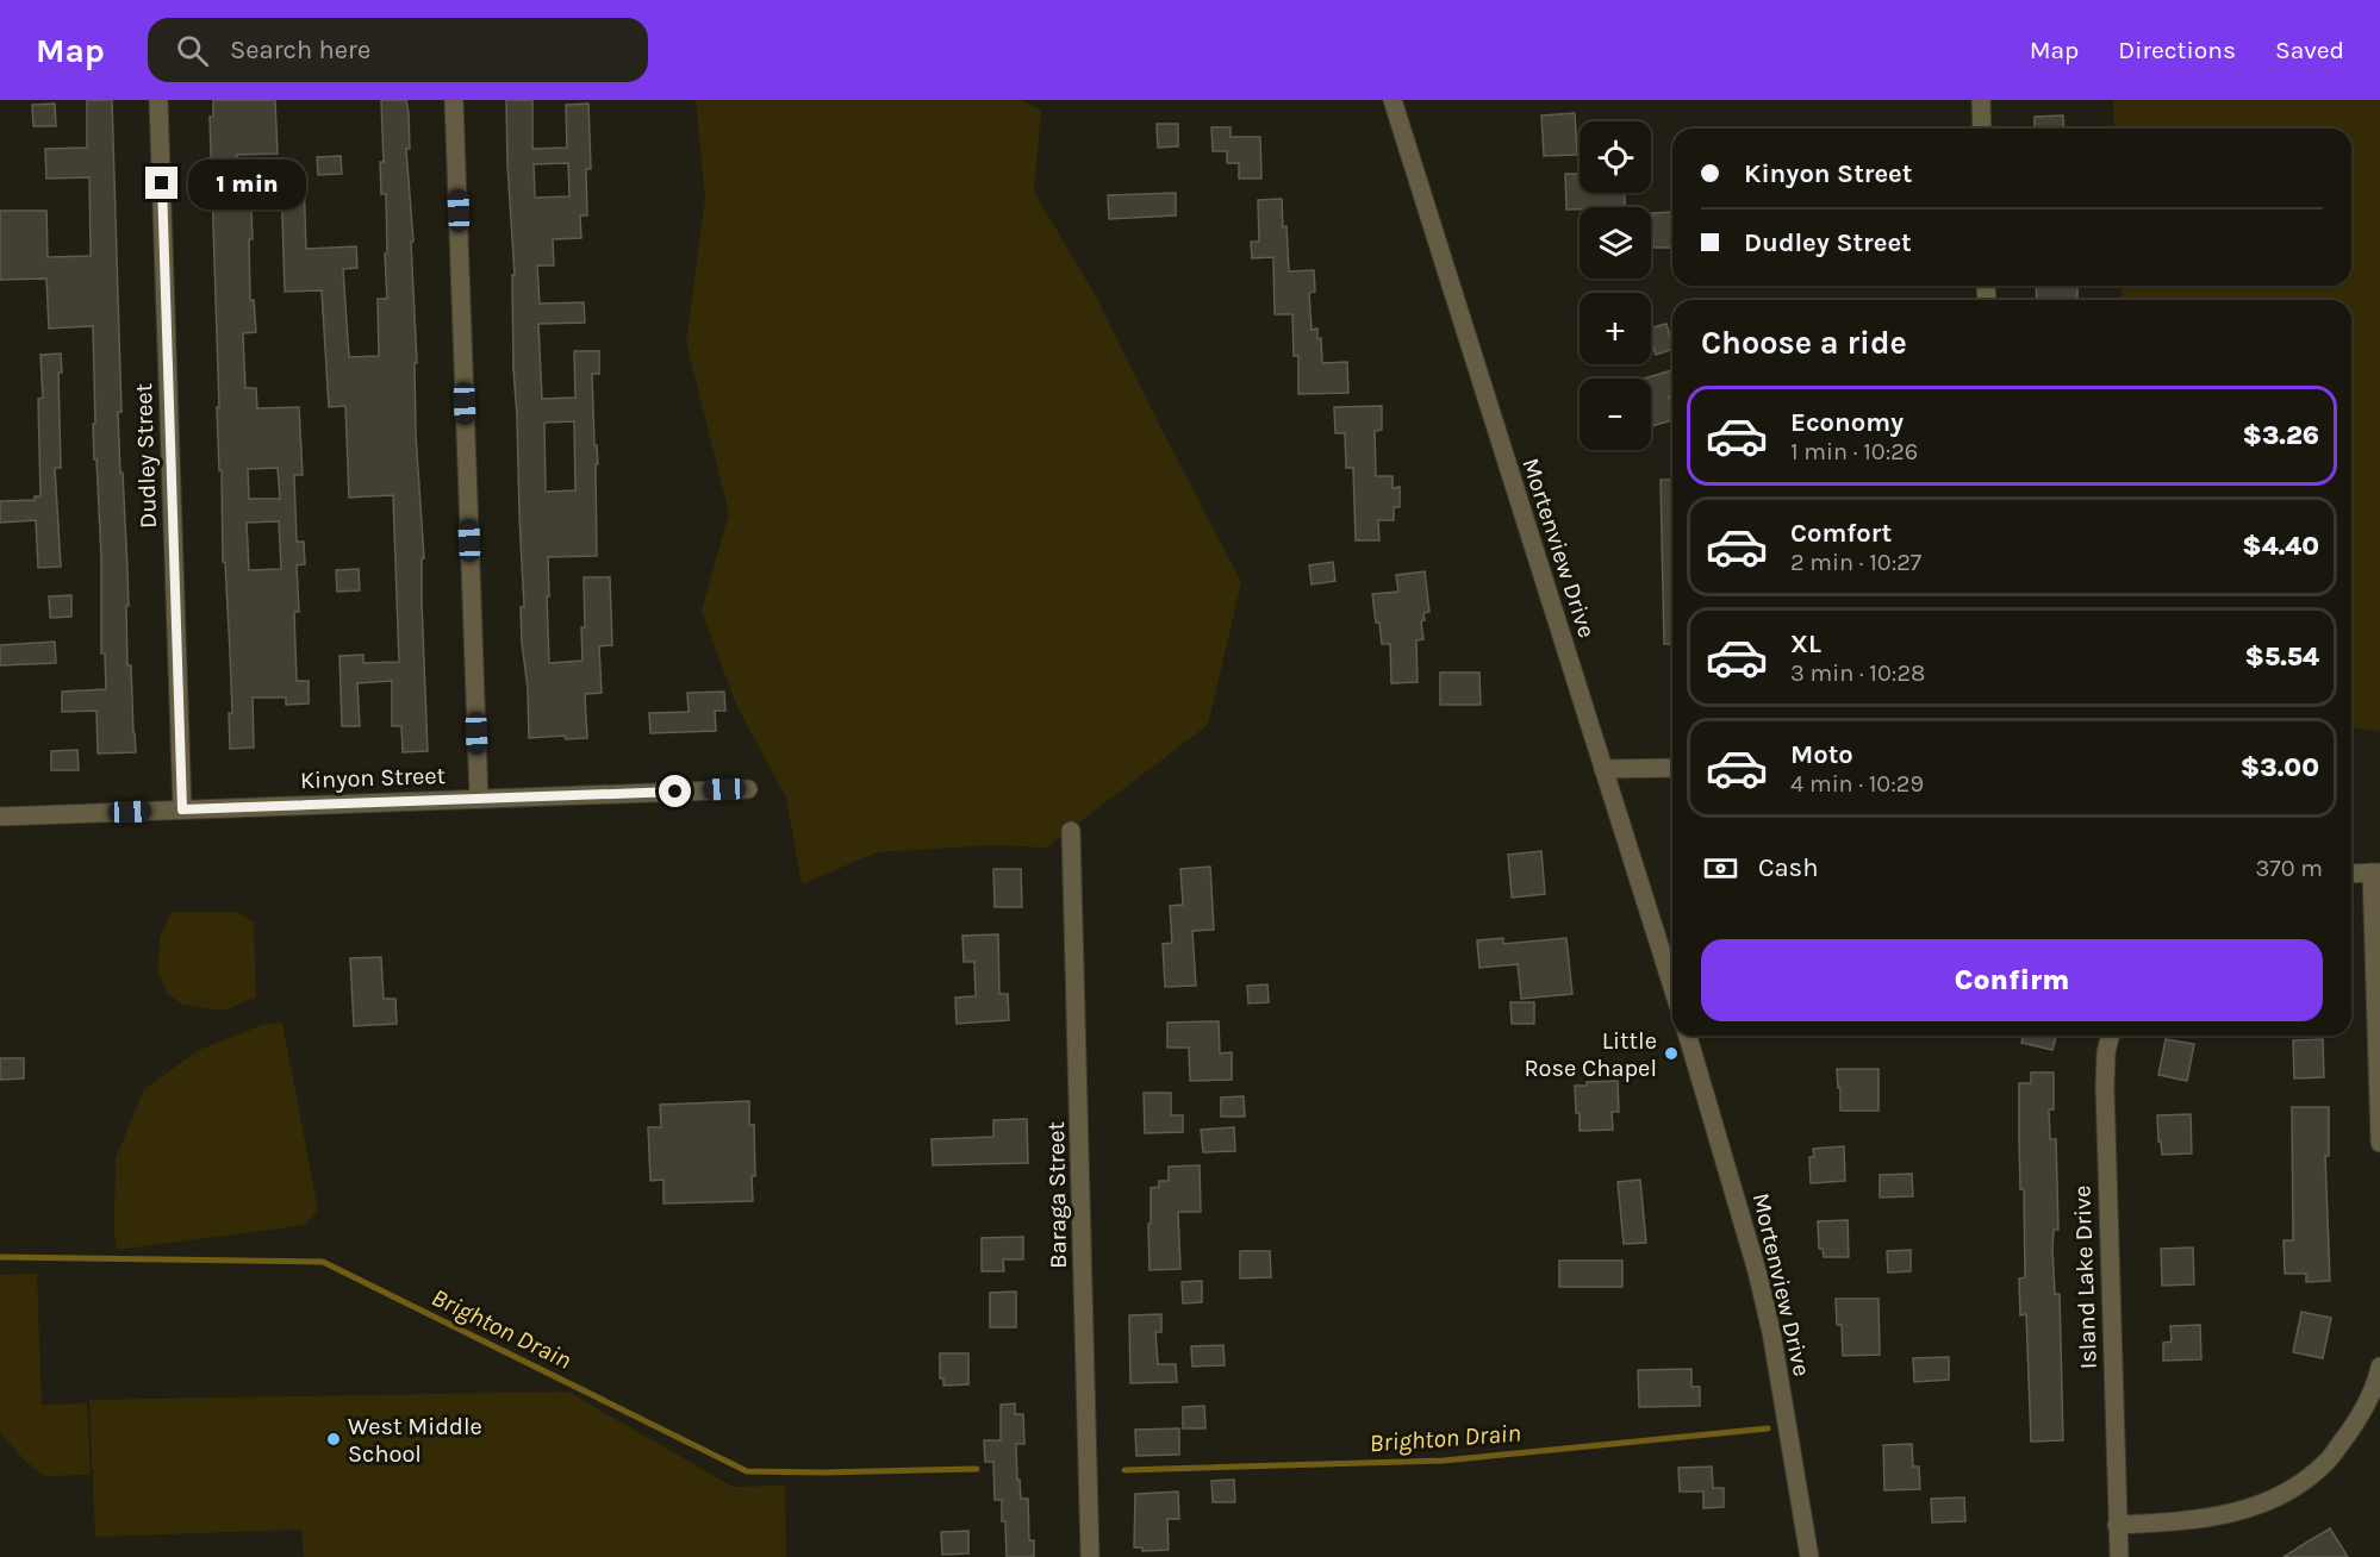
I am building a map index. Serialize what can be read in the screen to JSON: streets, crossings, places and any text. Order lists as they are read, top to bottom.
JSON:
{
  "streets": {
    "street": [
      "Dudley Street",
      "Mortenview Drive",
      "Kinyon Street",
      "Baraga Street",
      "Island Lake Drive"
    ]
  },
  "crossings": [
    ["Dudley Street", "Kinyon Street"]
  ],
  "water": ["Brighton Drain"],
  "places": ["Little Rose Chapel", "West Middle School"],
  "page": {
    "header": "Map",
    "search": "Search here",
    "nav": ["Map", "Directions", "Saved"],
    "map_buttons": ["+", "−"],
    "banner": ["Kinyon Street", "Dudley Street"],
    "bubble": "1 min",
    "heading": "Choose a ride",
    "list": [
      {
        "name": "Economy",
        "note": "1 min · 10:26",
        "value": "$3.26"
      },
      {
        "name": "Comfort",
        "note": "2 min · 10:27",
        "value": "$4.40"
      },
      {
        "name": "XL",
        "note": "3 min · 10:28",
        "value": "$5.54"
      },
      {
        "name": "Moto",
        "note": "4 min · 10:29",
        "value": "$3.00"
      }
    ],
    "pay": ["Cash", "370 m"],
    "buttons": "Confirm"
  }
}
